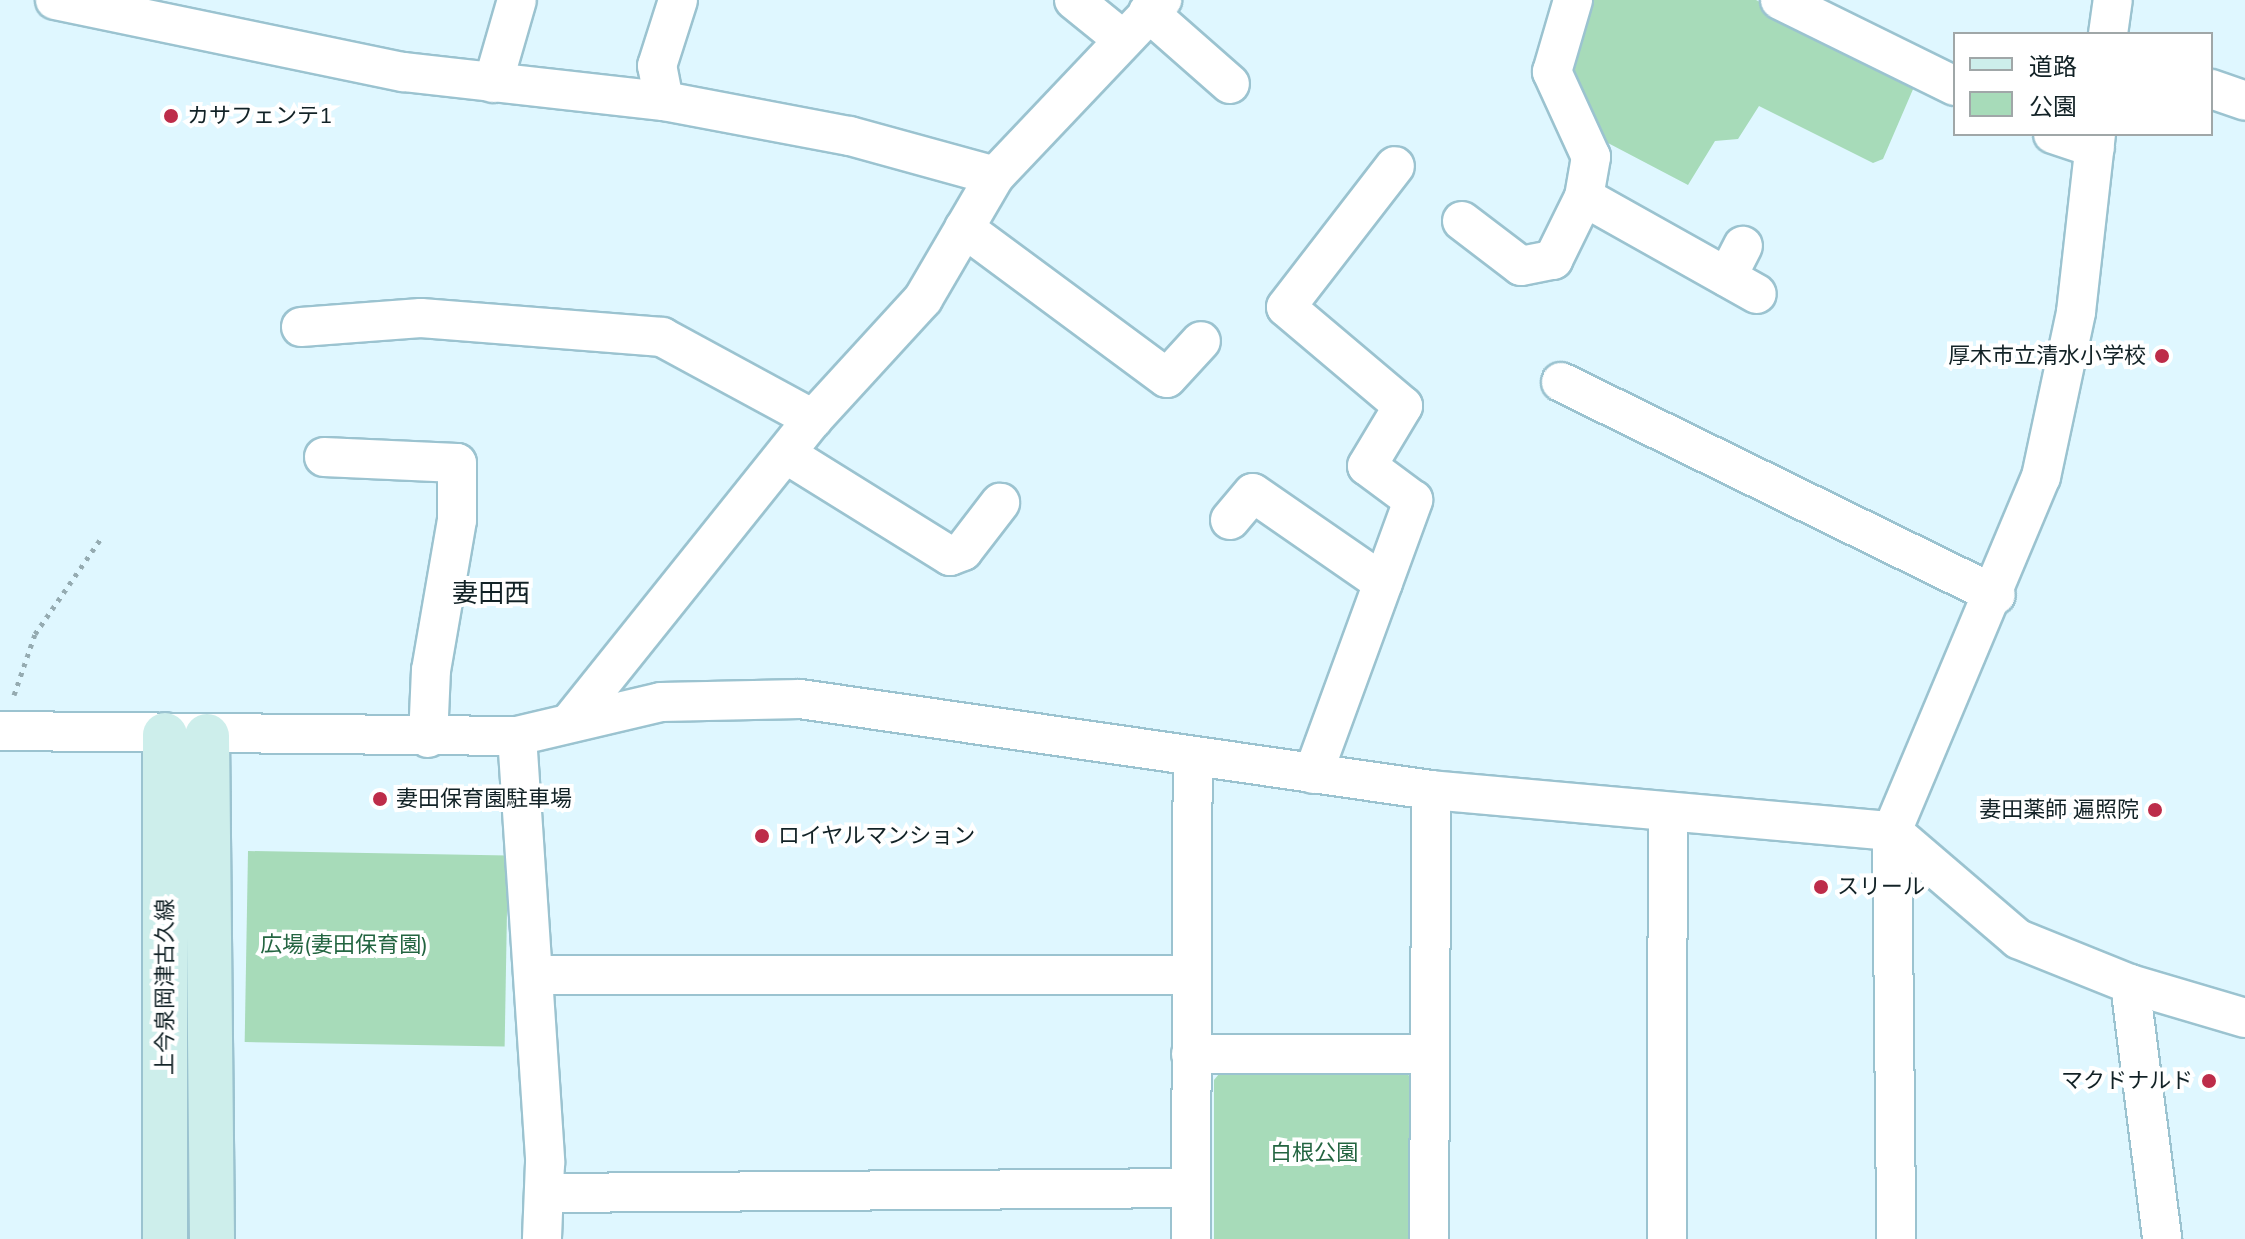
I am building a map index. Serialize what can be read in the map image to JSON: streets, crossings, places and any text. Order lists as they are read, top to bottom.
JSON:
{
  "streets": {
    "street": ["上今泉岡津古久線"]
  },
  "districts": ["妻田西"],
  "parks": ["広場(妻田保育園)", "白根公園"],
  "places": [
    "カサフェンテ1",
    "厚木市立清水小学校",
    "妻田保育園駐車場",
    "妻田薬師 遍照院",
    "ロイヤルマンション",
    "スリール",
    "マクドナルド"
  ],
  "legend": ["道路", "公園"]
}
